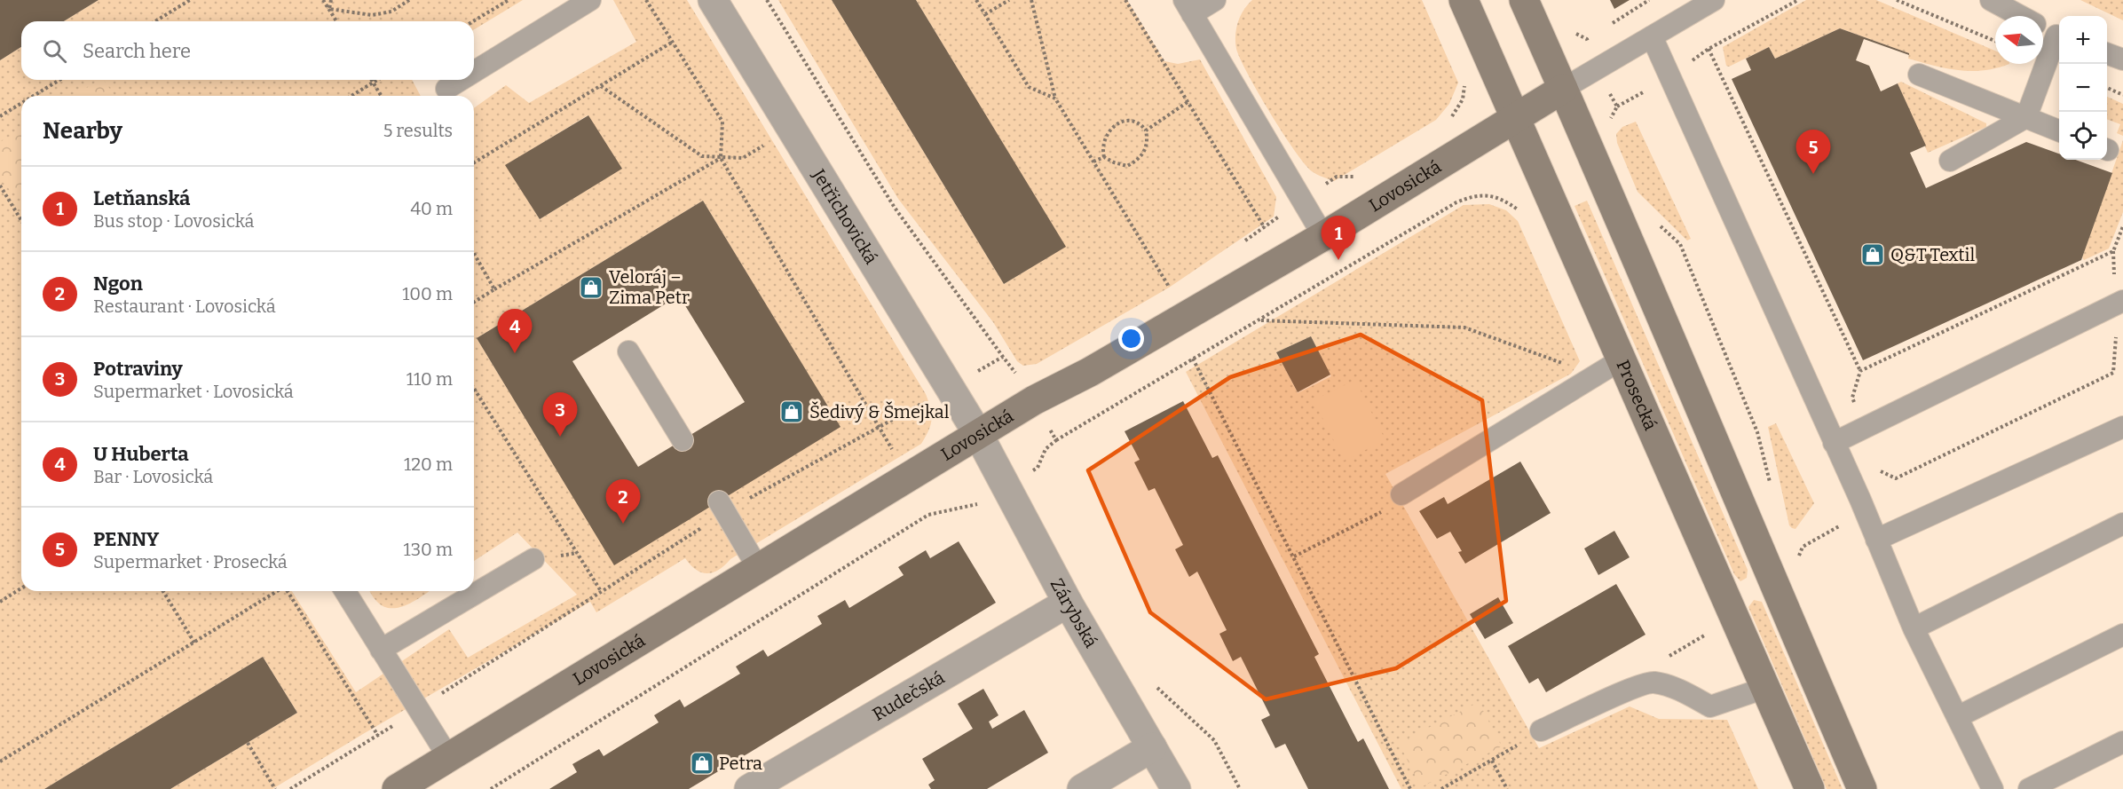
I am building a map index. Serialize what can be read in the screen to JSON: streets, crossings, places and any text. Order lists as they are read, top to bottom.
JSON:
{
  "streets": {
    "main road": ["Lovosická", "Prosecká"],
    "street": ["Jetřichovická", "Zárybská", "Rudečská"]
  },
  "crossings": [
    ["Lovosická", "Jetřichovická"],
    ["Lovosická", "Prosecká"],
    ["Lovosická", "Zárybská"],
    ["Jetřichovická", "Zárybská"],
    ["Zárybská", "Rudečská"]
  ],
  "places": {
    "shop": [
      "Q&T Textil",
      "Veloráj – Zima Petr",
      "Šedivý & Šmejkal",
      "Petra"
    ]
  },
  "north": "left",
  "page": {
    "map_buttons": ["+", "−"],
    "search": "Search here",
    "heading": ["Nearby", "5 results"],
    "pins": [
      "5",
      "1",
      "4",
      "3",
      "2"
    ],
    "list": [
      {
        "mark": "1",
        "name": "Letňanská",
        "note": "Bus stop · Lovosická",
        "value": "40 m"
      },
      {
        "mark": "2",
        "name": "Ngon",
        "note": "Restaurant · Lovosická",
        "value": "100 m"
      },
      {
        "mark": "3",
        "name": "Potraviny",
        "note": "Supermarket · Lovosická",
        "value": "110 m"
      },
      {
        "mark": "4",
        "name": "U Huberta",
        "note": "Bar · Lovosická",
        "value": "120 m"
      },
      {
        "mark": "5",
        "name": "PENNY",
        "note": "Supermarket · Prosecká",
        "value": "130 m"
      }
    ]
  }
}
